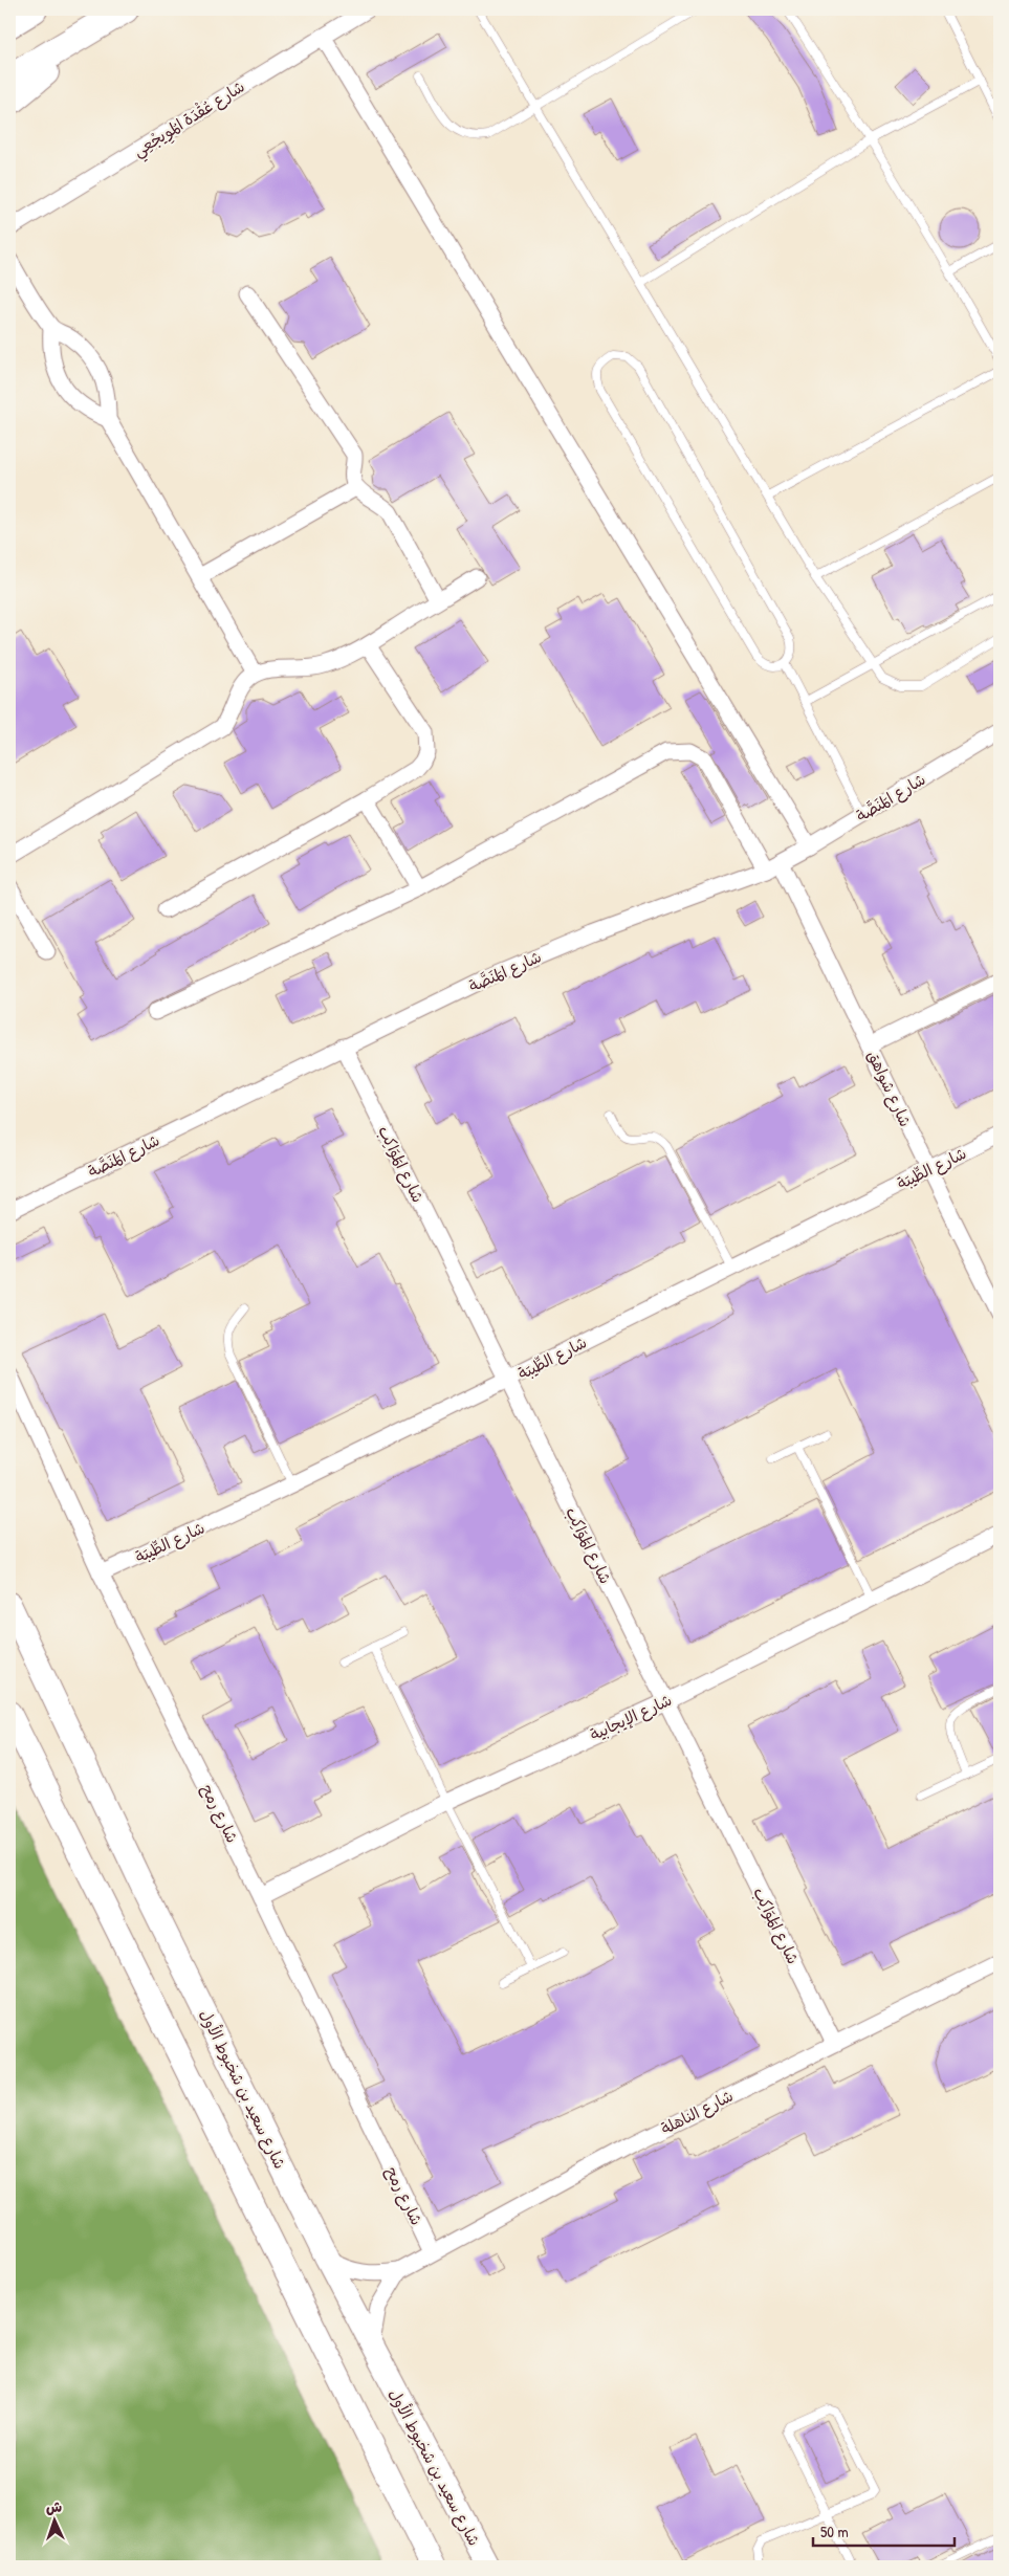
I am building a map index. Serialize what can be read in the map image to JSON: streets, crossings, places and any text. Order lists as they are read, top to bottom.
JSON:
{
  "streets": {
    "main road": ["شارع سعيد بن شخبوط الأول"],
    "street": [
      "شارع عُقْدَة المُوِيجْعِي",
      "شارع المَنَصَّة",
      "شارع شواهق",
      "شارع المَوَاكِب",
      "شارع الطِّيبَة",
      "شارع الإيجابية",
      "شارع رمح",
      "شارع الناهلة"
    ]
  },
  "crossings": [
    ["شارع المَنَصَّة", "شارع شواهق"],
    ["شارع المَنَصَّة", "شارع المَوَاكِب"],
    ["شارع شواهق", "شارع الطِّيبَة"],
    ["شارع المَوَاكِب", "شارع الطِّيبَة"],
    ["شارع المَوَاكِب", "شارع الإيجابية"],
    ["شارع المَوَاكِب", "شارع الناهلة"],
    ["شارع الطِّيبَة", "شارع رمح"],
    ["شارع الإيجابية", "شارع رمح"],
    ["شارع رمح", "شارع الناهلة"],
    ["شارع سعيد بن شخبوط الأول", "شارع الناهلة"]
  ],
  "scale_bar": "50 m",
  "north": "top"
}
